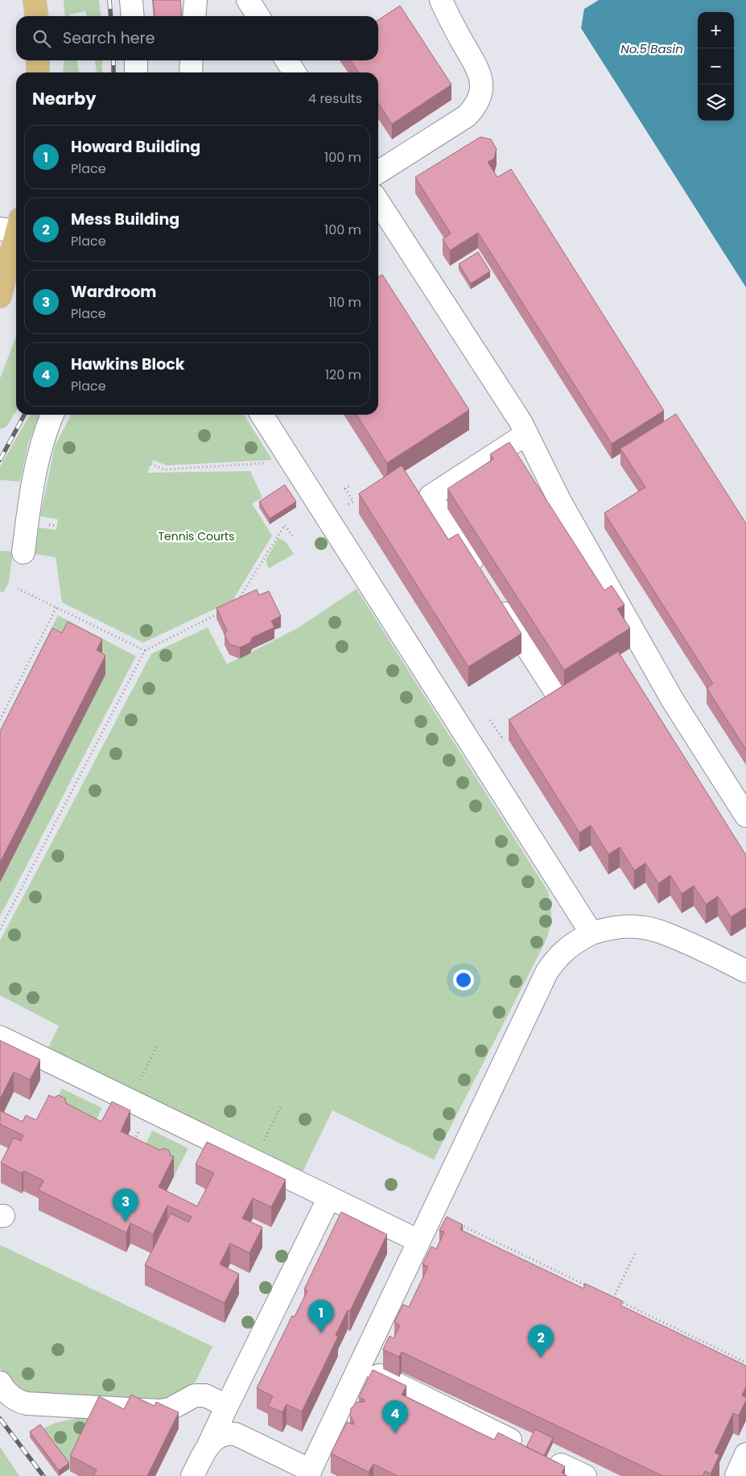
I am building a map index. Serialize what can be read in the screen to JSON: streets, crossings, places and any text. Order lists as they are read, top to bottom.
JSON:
{
  "water": ["No.5 Basin"],
  "parks": ["Tennis Courts"],
  "page": {
    "map_buttons": ["+", "−"],
    "search": "Search here",
    "heading": ["Nearby", "4 results"],
    "list": [
      {
        "mark": "1",
        "name": "Howard Building",
        "note": "Place",
        "value": "100 m"
      },
      {
        "mark": "2",
        "name": "Mess Building",
        "note": "Place",
        "value": "100 m"
      },
      {
        "mark": "3",
        "name": "Wardroom",
        "note": "Place",
        "value": "110 m"
      },
      {
        "mark": "4",
        "name": "Hawkins Block",
        "note": "Place",
        "value": "120 m"
      }
    ],
    "pins": [
      "3",
      "1",
      "2",
      "4"
    ]
  }
}
